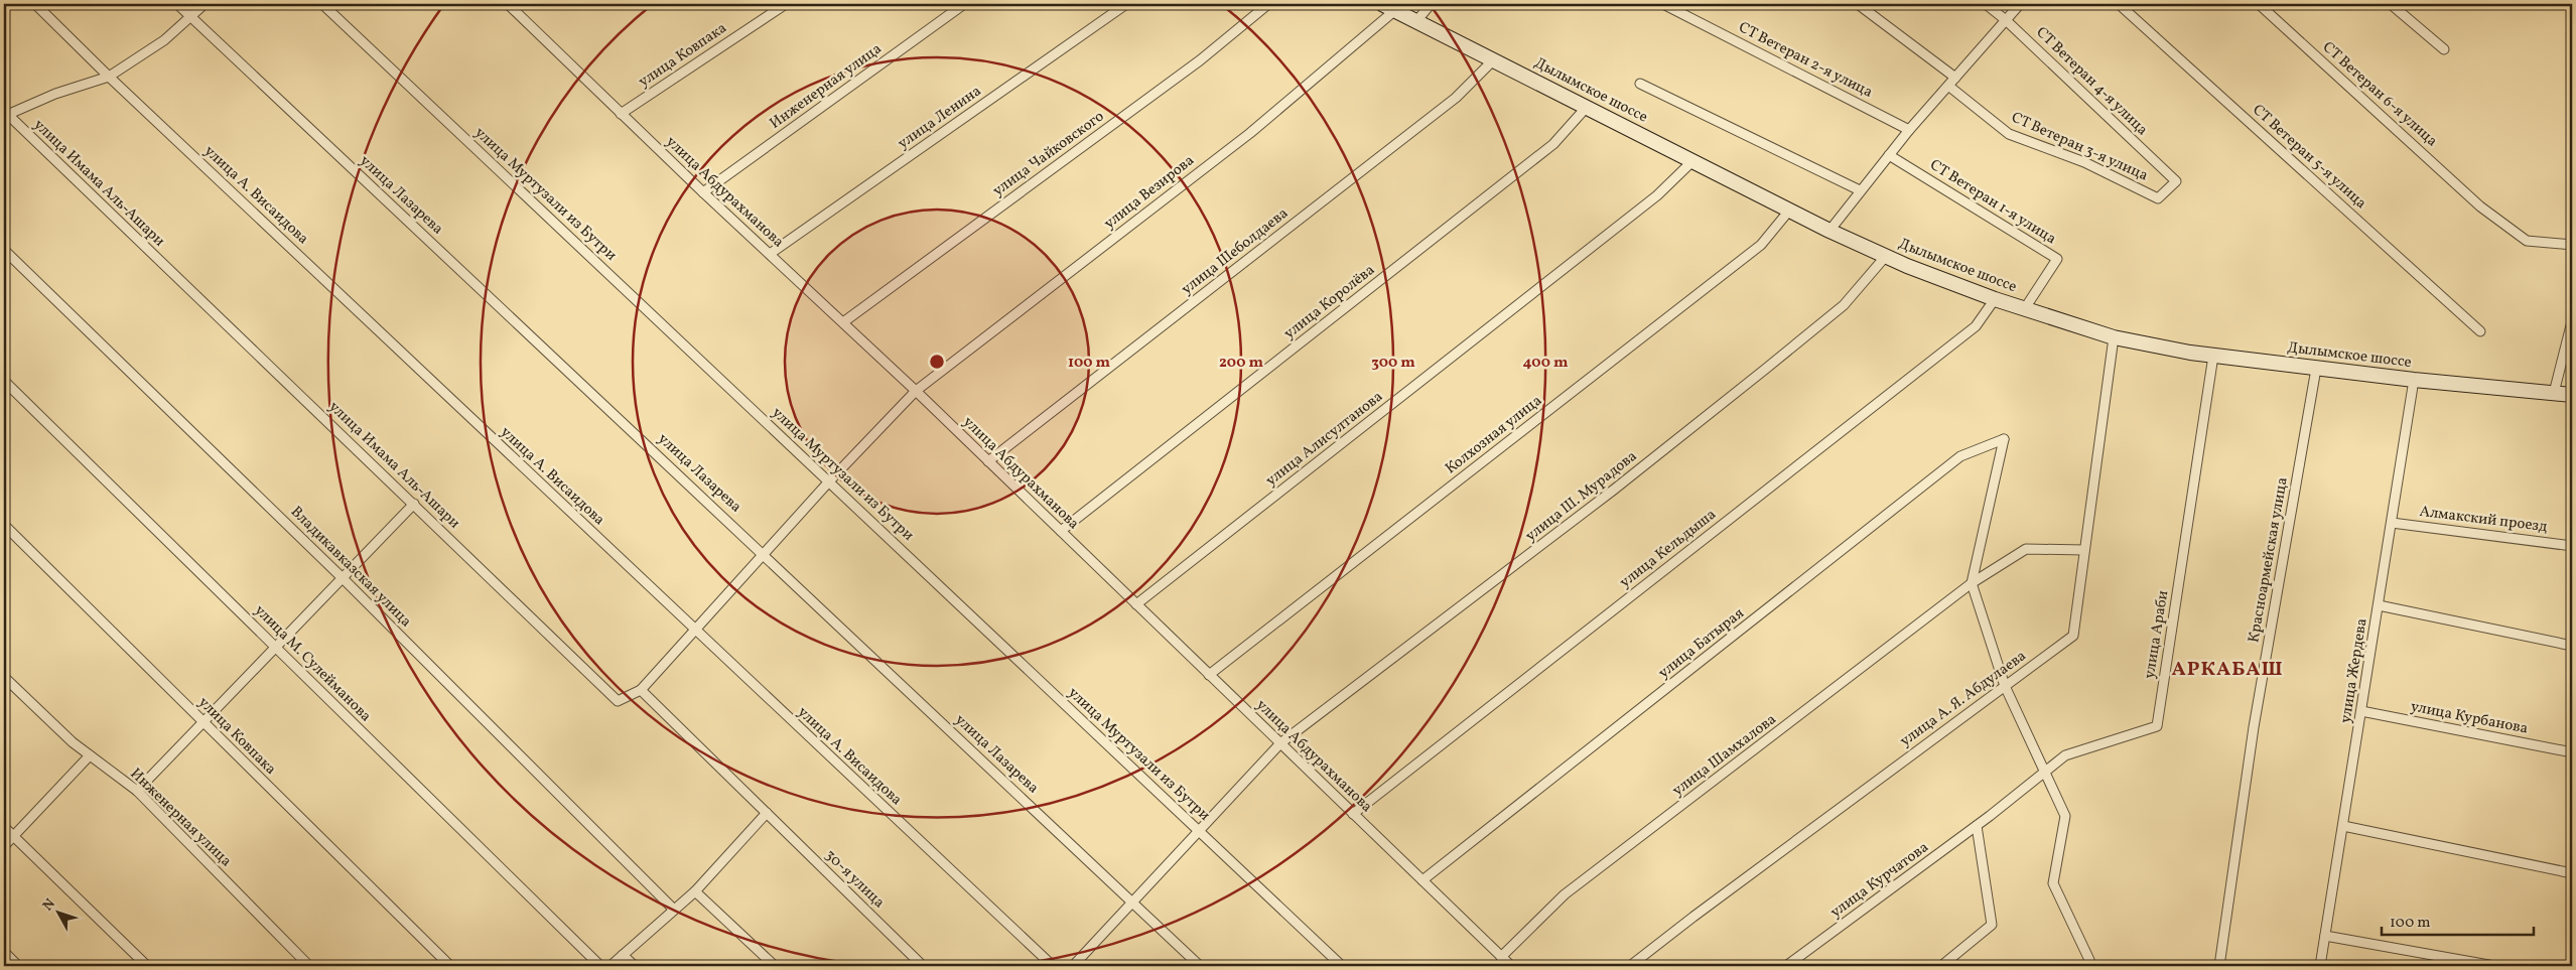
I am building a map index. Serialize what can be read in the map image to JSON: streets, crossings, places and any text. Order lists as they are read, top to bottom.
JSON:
{
  "streets": {
    "main road": ["Дылымское шоссе"],
    "street": [
      "улица Ковпака",
      "СТ Ветеран 2-я улица",
      "СТ Ветеран 4-я улица",
      "Инженерная улица",
      "СТ Ветеран 6-я улица",
      "улица Ленина",
      "СТ Ветеран 3-я улица",
      "улица Чайковского",
      "СТ Ветеран 5-я улица",
      "улица Имама Аль-Ашари",
      "улица Абдурахманова",
      "улица Везирова",
      "улица Муртузали из Бутри",
      "улица А. Висаидова",
      "улица Лазарева",
      "СТ Ветеран 1-я улица",
      "улица Шеболдаева",
      "улица Королёва",
      "Колхозная улица",
      "улица Алисултанова",
      "улица Ш. Мурадова",
      "Алмакский проезд",
      "улица Кельдыша",
      "Красноармейская улица",
      "Владикавказская улица",
      "улица Араби",
      "улица Батырая",
      "улица М. Сулейманова",
      "улица Жердева",
      "улица А. Я. Абдулаева",
      "улица Курбанова",
      "улица Шамхалова",
      "30-я улица",
      "улица Курчатова"
    ]
  },
  "crossings": [
    ["улица Ковпака", "улица Абдурахманова"],
    ["СТ Ветеран 4-я улица", "СТ Ветеран 3-я улица"],
    ["Инженерная улица", "улица Абдурахманова"],
    ["Дылымское шоссе", "улица Везирова"],
    ["Дылымское шоссе", "СТ Ветеран 1-я улица"],
    ["Дылымское шоссе", "улица Шеболдаева"],
    ["Дылымское шоссе", "улица Королёва"],
    ["Дылымское шоссе", "Колхозная улица"],
    ["Дылымское шоссе", "улица Алисултанова"],
    ["Дылымское шоссе", "улица Ш. Мурадова"],
    ["Дылымское шоссе", "улица Кельдыша"],
    ["Дылымское шоссе", "Красноармейская улица"],
    ["Дылымское шоссе", "улица Араби"],
    ["Дылымское шоссе", "улица Жердева"],
    ["Дылымское шоссе", "улица А. Я. Абдулаева"],
    ["улица Ленина", "улица Абдурахманова"],
    ["улица Чайковского", "улица Абдурахманова"],
    ["улица Имама Аль-Ашари", "улица Везирова"],
    ["улица Абдурахманова", "улица Везирова"],
    ["улица Абдурахманова", "улица Шеболдаева"],
    ["улица Абдурахманова", "улица Королёва"],
    ["улица Абдурахманова", "Колхозная улица"],
    ["улица Абдурахманова", "улица Алисултанова"],
    ["улица Абдурахманова", "улица Ш. Мурадова"],
    ["улица Абдурахманова", "улица Кельдыша"],
    ["улица Абдурахманова", "улица Батырая"],
    ["улица Абдурахманова", "улица Шамхалова"],
    ["улица Везирова", "улица Муртузали из Бутри"],
    ["улица Везирова", "улица А. Висаидова"],
    ["улица Везирова", "улица Лазарева"],
    ["улица Муртузали из Бутри", "улица Ш. Мурадова"],
    ["улица Лазарева", "улица Ш. Мурадова"],
    ["Алмакский проезд", "улица Жердева"],
    ["улица Араби", "улица Курчатова"],
    ["улица Батырая", "улица Шамхалова"],
    ["улица Жердева", "улица Курбанова"],
    ["улица А. Я. Абдулаева", "улица Шамхалова"]
  ],
  "districts": ["АРКАБАШ"],
  "scale_bar": "100 m",
  "north": "top left",
  "rings": [
    "100 m",
    "200 m",
    "300 m",
    "400 m"
  ]
}
